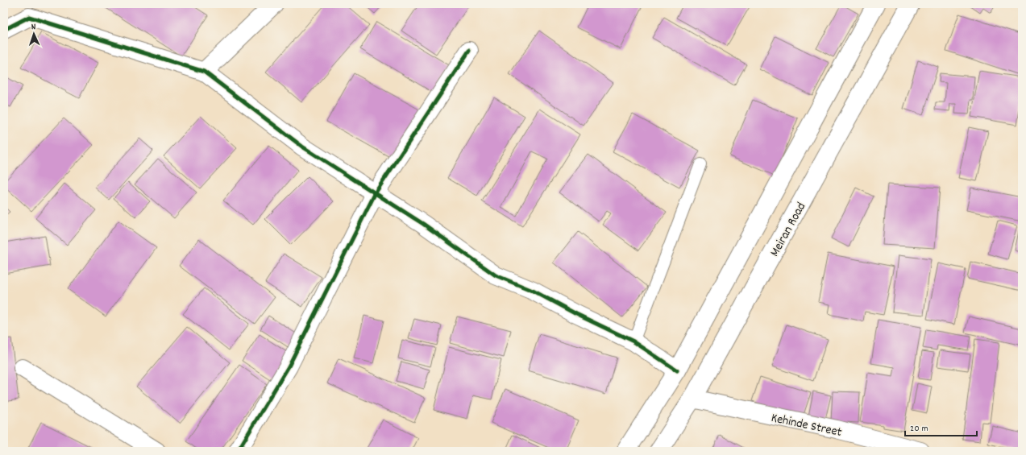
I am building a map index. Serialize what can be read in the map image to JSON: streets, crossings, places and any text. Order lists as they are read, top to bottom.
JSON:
{
  "streets": {
    "street": ["Meiran Road", "Kehinde Street"]
  },
  "crossings": [
    ["Meiran Road", "Kehinde Street"]
  ],
  "scale_bar": "20 m",
  "north": "top"
}
